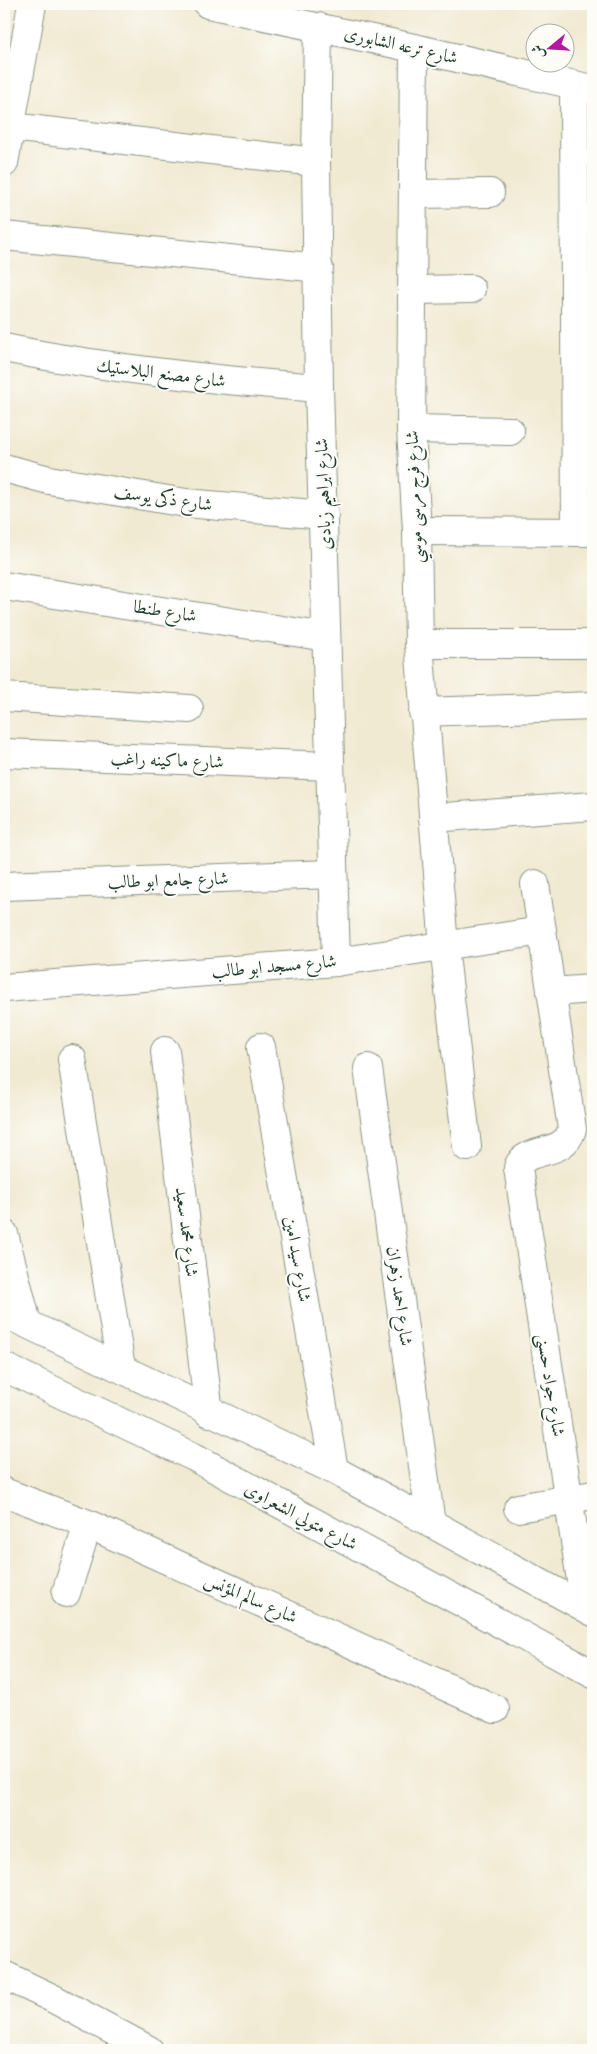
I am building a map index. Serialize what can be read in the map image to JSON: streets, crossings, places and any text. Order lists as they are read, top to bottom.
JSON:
{
  "streets": {
    "street": [
      "شارع ترعه الشابورى",
      "شارع مصنع البلاستيك",
      "شارع ابراهيم زبادى",
      "شارع فرج مرسى موسي",
      "شارع ذكى يوسف",
      "شارع طنطا",
      "شارع ماكينه راغب",
      "شارع جامع ابو طالب",
      "شارع مسجد ابو طالب",
      "شارع محمد سعيد",
      "شارع سيد امين",
      "شارع احمد زهران",
      "شارع جواد حسنى",
      "شارع متولي الشعراوى",
      "شارع سالم المؤنس"
    ]
  },
  "crossings": [
    ["شارع ترعه الشابورى", "شارع ابراهيم زبادى"],
    ["شارع ترعه الشابورى", "شارع فرج مرسى موسي"],
    ["شارع مصنع البلاستيك", "شارع ابراهيم زبادى"],
    ["شارع ابراهيم زبادى", "شارع ذكى يوسف"],
    ["شارع ابراهيم زبادى", "شارع طنطا"],
    ["شارع ابراهيم زبادى", "شارع ماكينه راغب"],
    ["شارع ابراهيم زبادى", "شارع جامع ابو طالب"],
    ["شارع ابراهيم زبادى", "شارع مسجد ابو طالب"],
    ["شارع فرج مرسى موسي", "شارع مسجد ابو طالب"]
  ],
  "north": "left"
}
